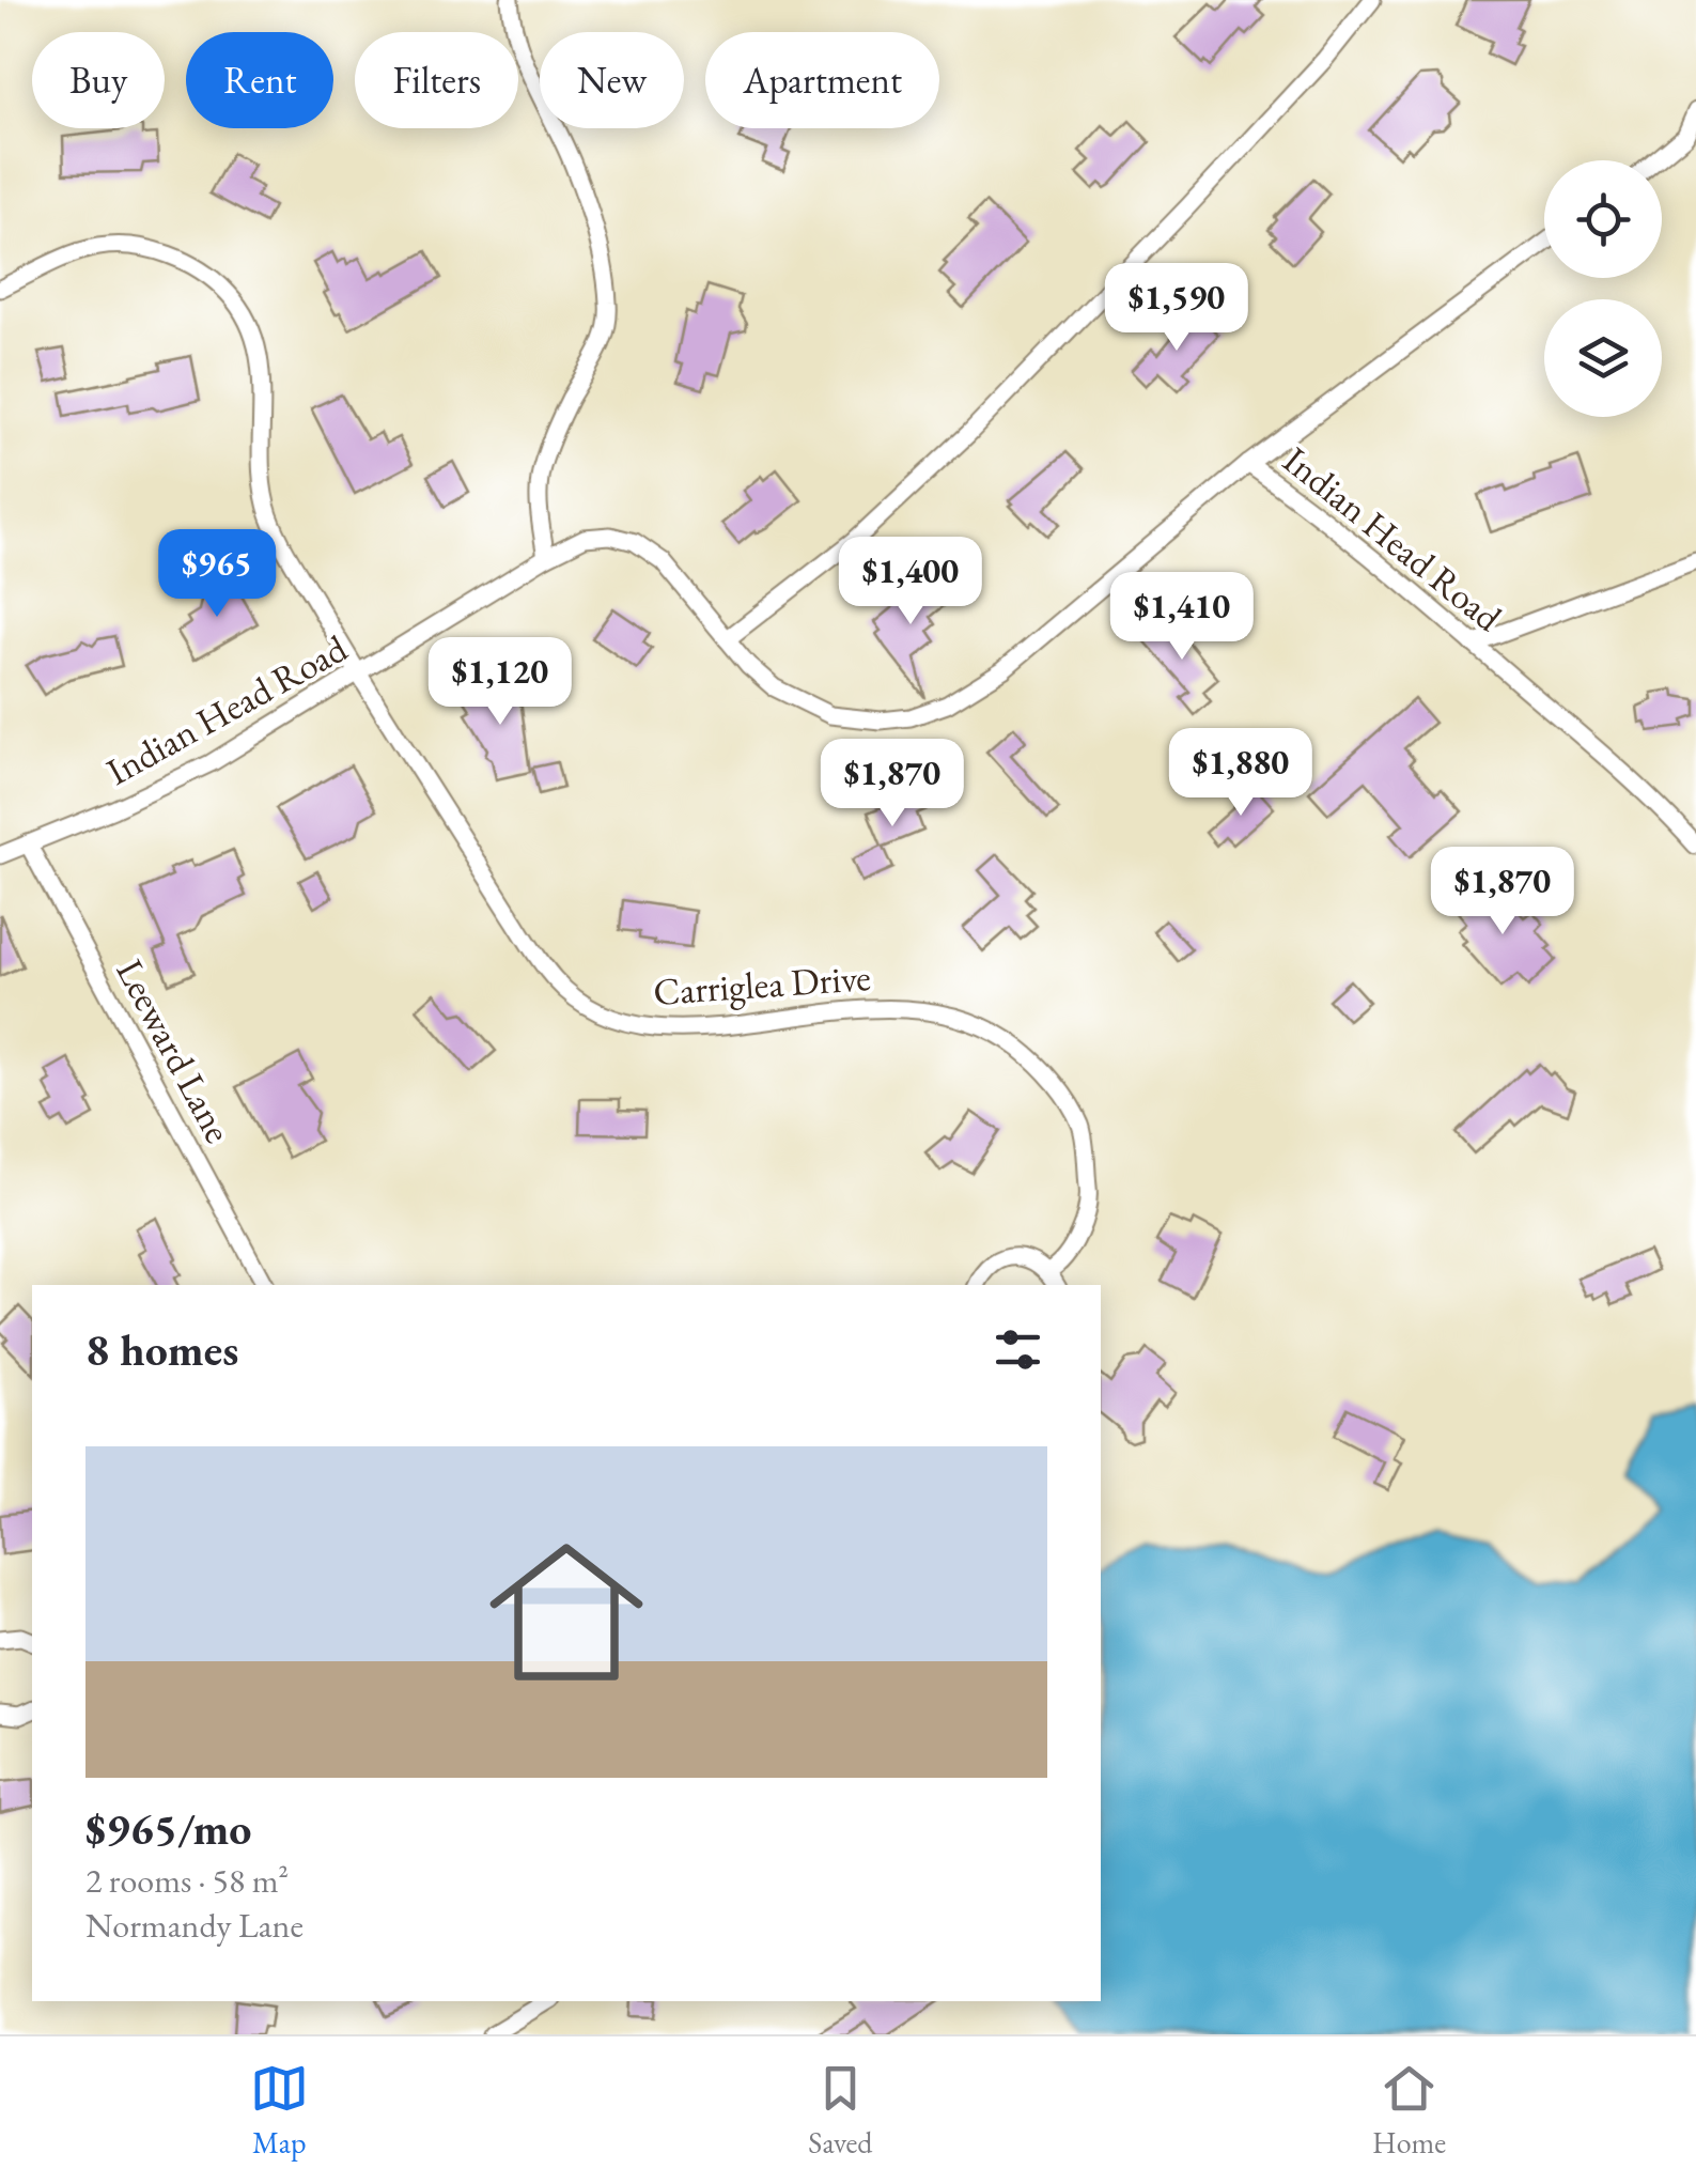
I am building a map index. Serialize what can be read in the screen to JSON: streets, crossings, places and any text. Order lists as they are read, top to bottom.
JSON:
{
  "streets": {
    "street": ["Indian Head Road", "Carriglea Drive", "Leeward Lane"]
  },
  "crossings": [
    ["Indian Head Road", "Carriglea Drive"],
    ["Indian Head Road", "Leeward Lane"]
  ],
  "page": {
    "chip": [
      "Buy",
      "Rent",
      "Filters",
      "New",
      "Apartment"
    ],
    "price": [
      "$1,590",
      "$965",
      "$1,400",
      "$1,410",
      "$1,120",
      "$1,880",
      "$1,870",
      "$1,870"
    ],
    "heading": "8 homes",
    "list": [
      {
        "name": "$965/mo",
        "note": "2 rooms · 58 m² · Normandy Lane"
      }
    ],
    "tabs": ["Map", "Saved", "Home"]
  }
}
